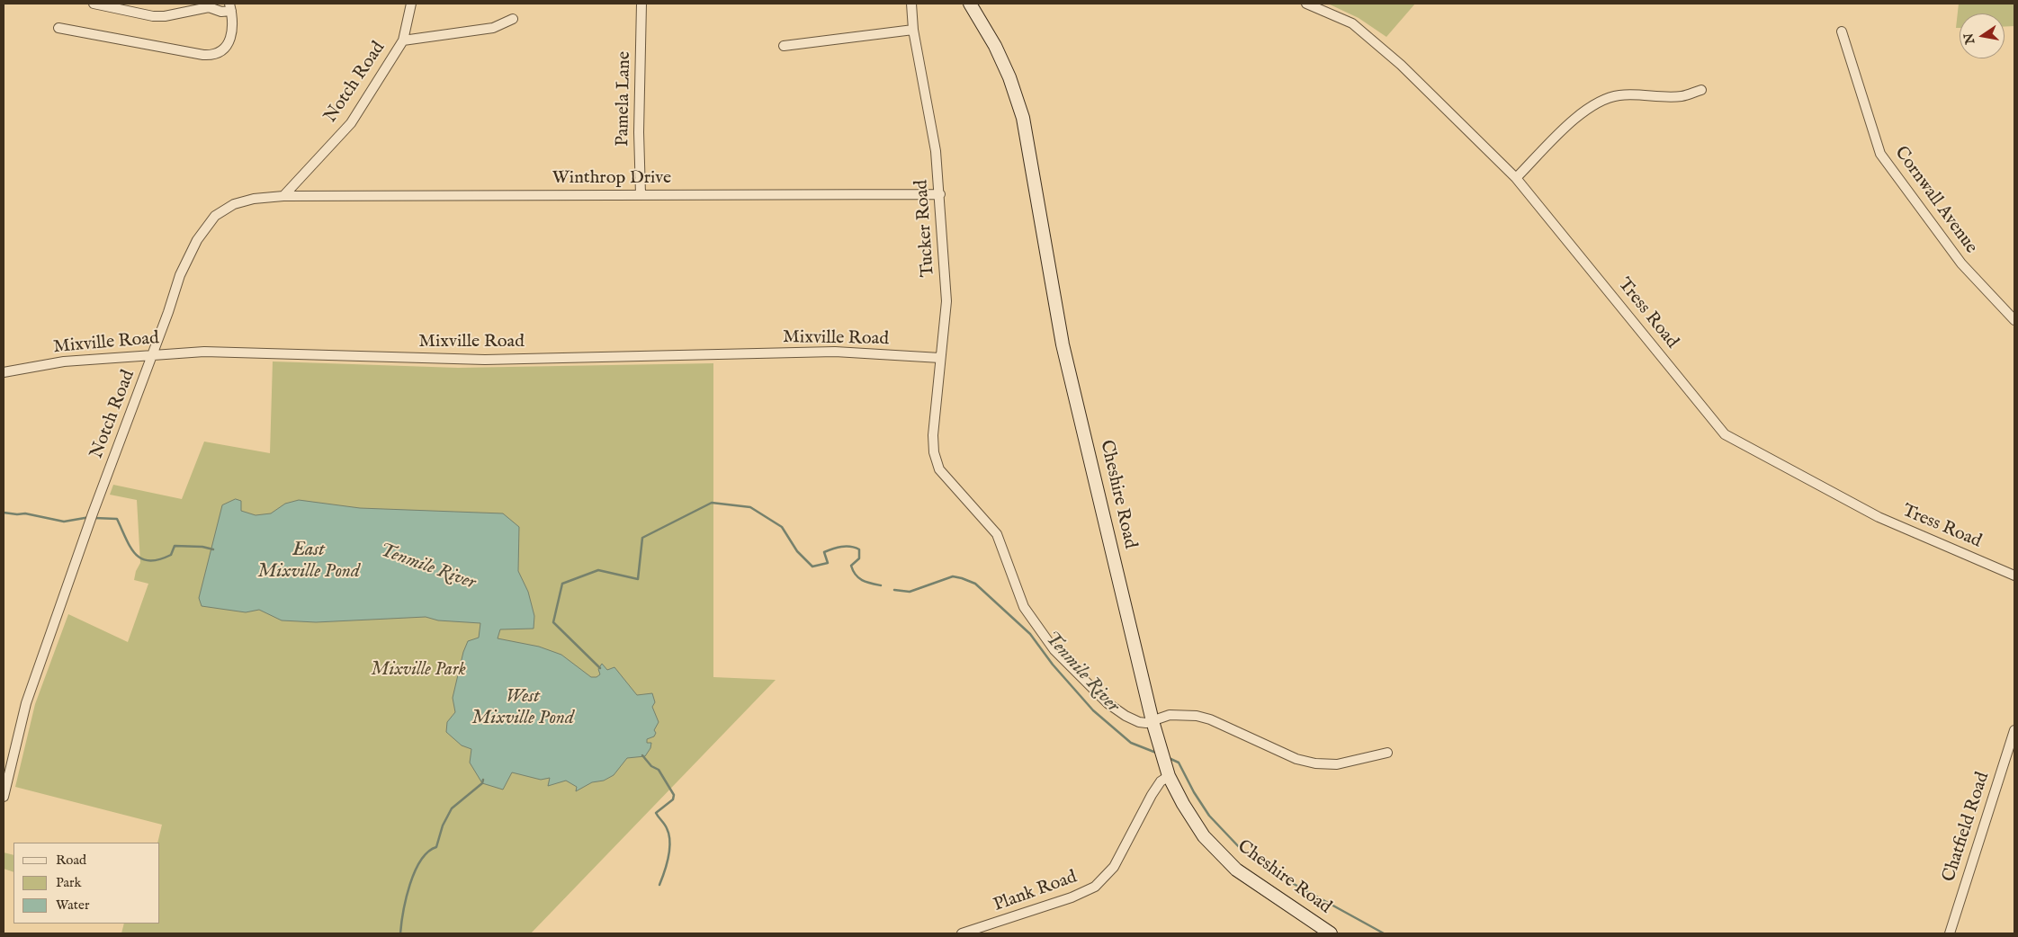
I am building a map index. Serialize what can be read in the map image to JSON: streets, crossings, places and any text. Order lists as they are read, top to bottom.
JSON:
{
  "streets": {
    "main road": ["Cheshire Road"],
    "street": [
      "Notch Road",
      "Pamela Lane",
      "Winthrop Drive",
      "Cornwall Avenue",
      "Tucker Road",
      "Tress Road",
      "Mixville Road",
      "Chatfield Road",
      "Plank Road"
    ]
  },
  "crossings": [
    ["Notch Road", "Winthrop Drive"],
    ["Notch Road", "Mixville Road"],
    ["Pamela Lane", "Winthrop Drive"],
    ["Winthrop Drive", "Tucker Road"],
    ["Tucker Road", "Mixville Road"],
    ["Tucker Road", "Cheshire Road"],
    ["Cheshire Road", "Plank Road"]
  ],
  "water": ["East Mixville Pond", "Tenmile River", "West Mixville Pond"],
  "parks": ["Mixville Park"],
  "legend": ["Road", "Park", "Water"],
  "north": "left"
}
